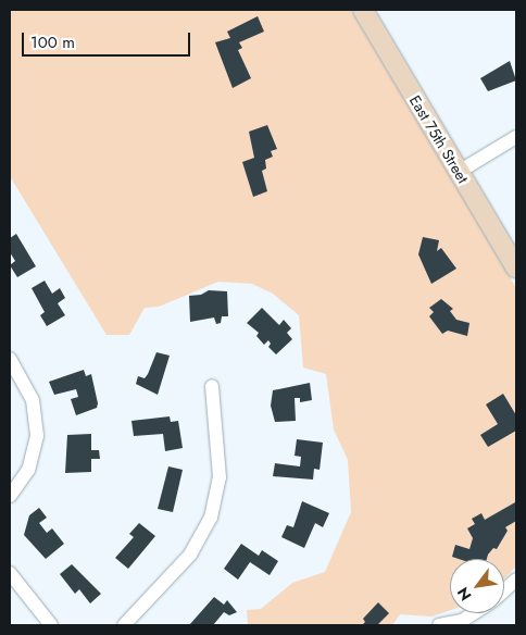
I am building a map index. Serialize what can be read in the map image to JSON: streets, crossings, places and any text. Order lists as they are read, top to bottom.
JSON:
{
  "streets": {
    "street": ["East 75th Street"]
  },
  "scale_bar": "100 m",
  "north": "bottom left"
}
